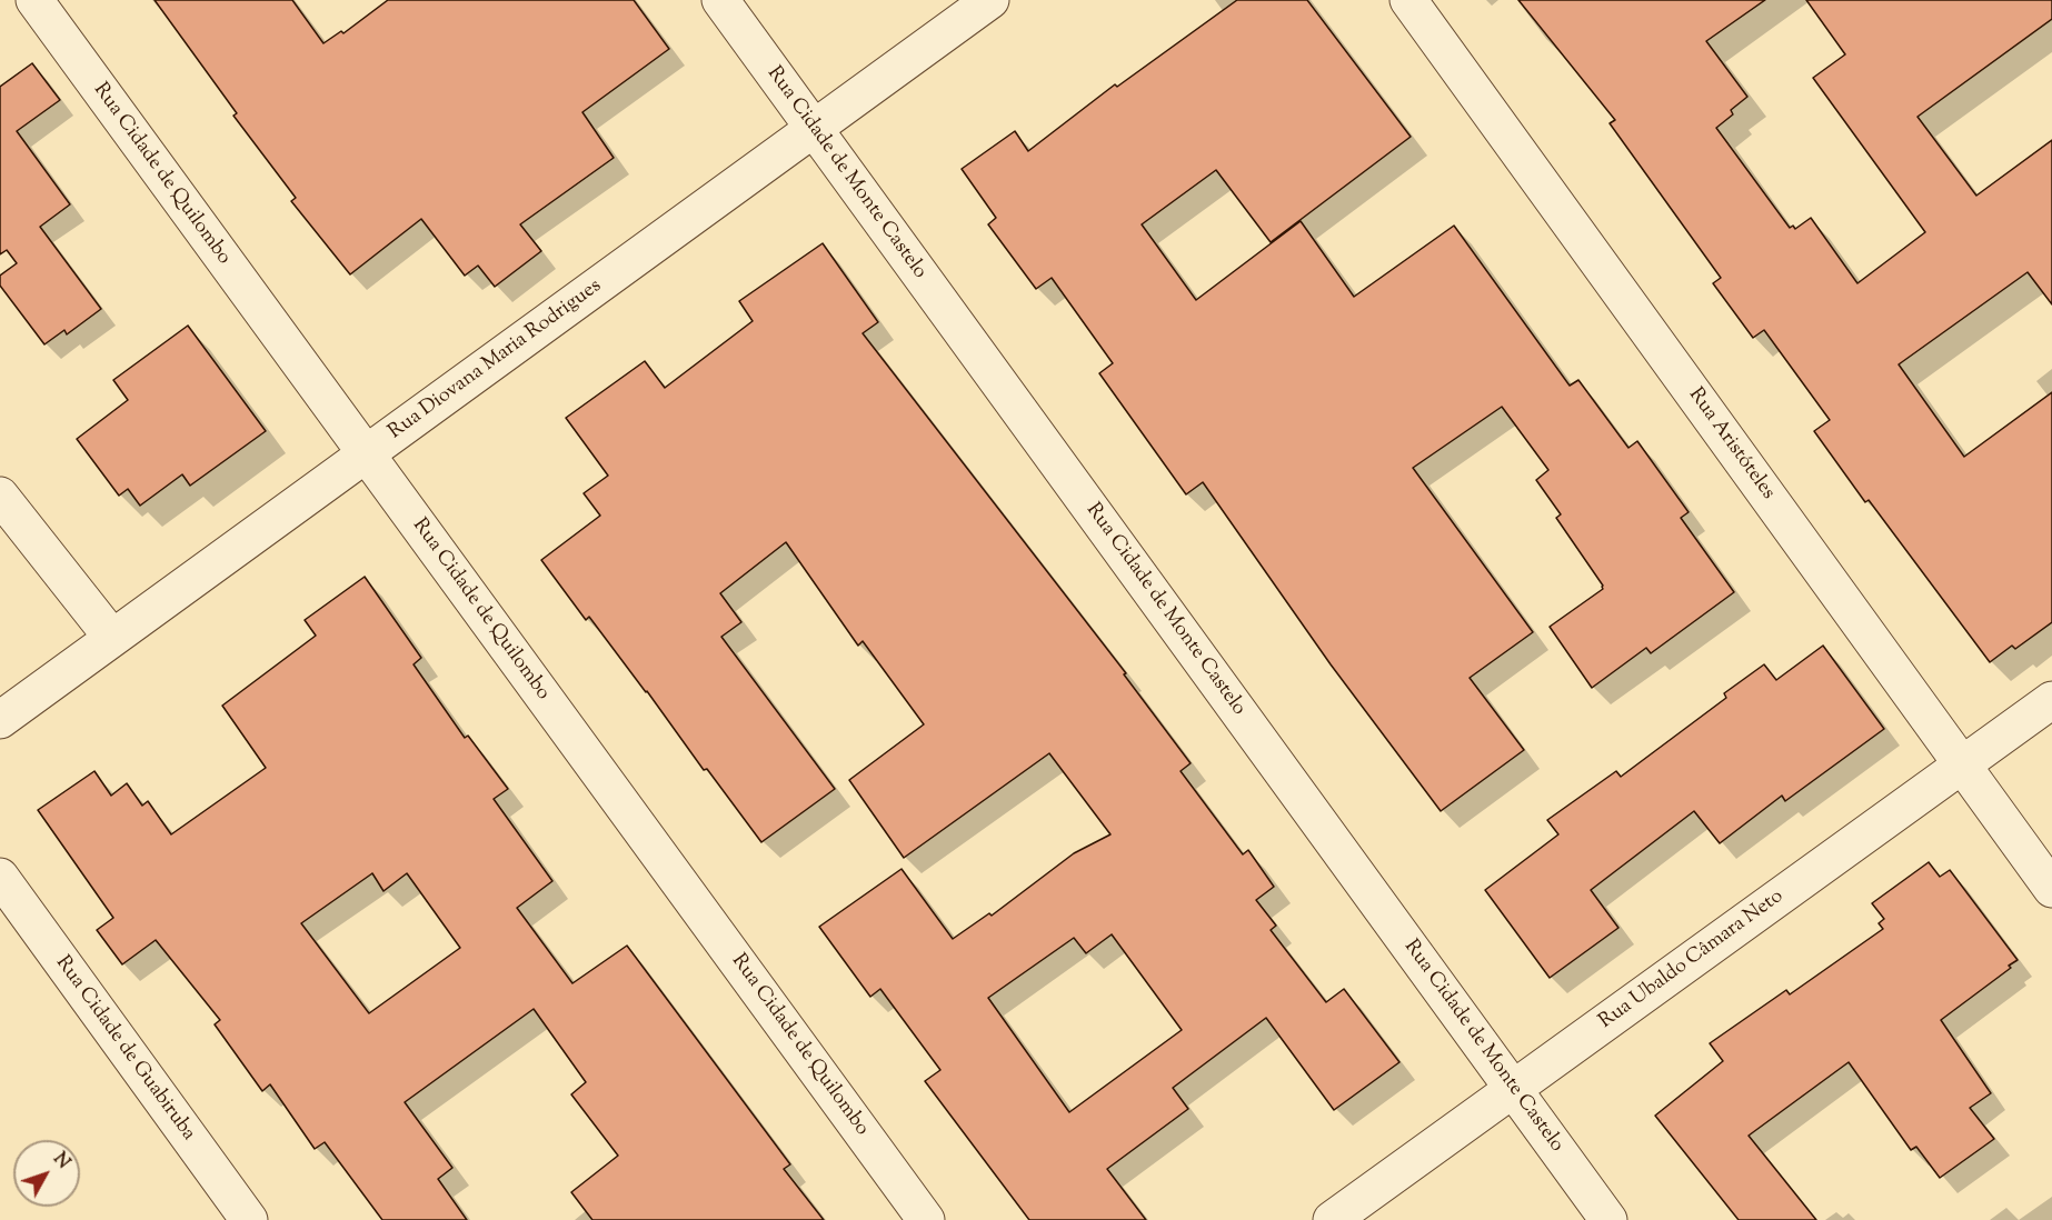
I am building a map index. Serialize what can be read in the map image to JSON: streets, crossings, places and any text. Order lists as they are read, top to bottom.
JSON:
{
  "streets": {
    "street": [
      "Rua Cidade de Monte Castelo",
      "Rua Cidade de Quilombo",
      "Rua Diovana Maria Rodrigues",
      "Rua Aristóteles",
      "Rua Ubaldo Câmara Neto",
      "Rua Cidade de Guabiruba"
    ]
  },
  "crossings": [
    ["Rua Cidade de Monte Castelo", "Rua Diovana Maria Rodrigues"],
    ["Rua Cidade de Monte Castelo", "Rua Ubaldo Câmara Neto"],
    ["Rua Cidade de Quilombo", "Rua Diovana Maria Rodrigues"],
    ["Rua Aristóteles", "Rua Ubaldo Câmara Neto"]
  ],
  "north": "top right"
}
